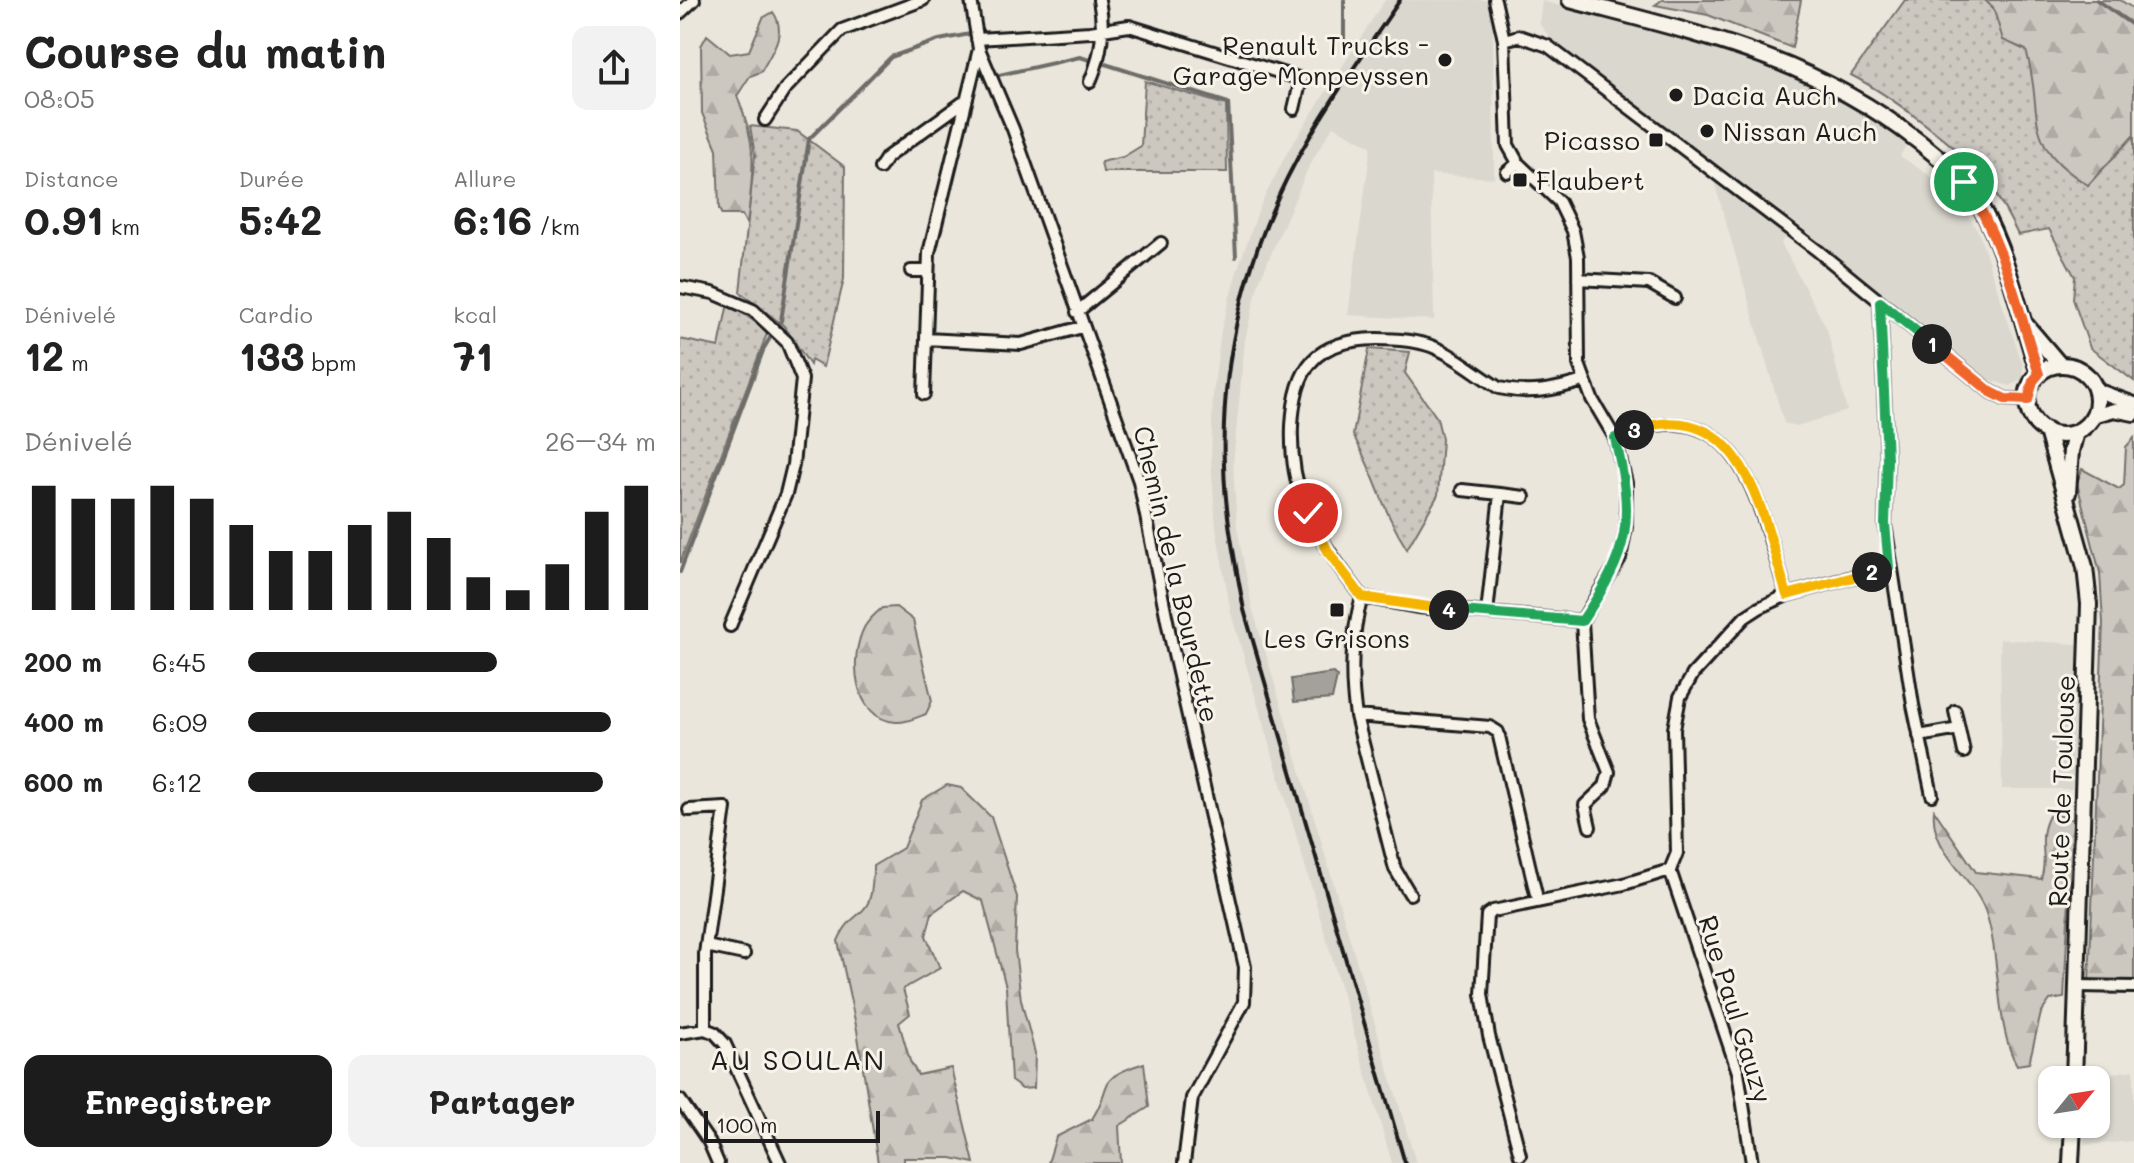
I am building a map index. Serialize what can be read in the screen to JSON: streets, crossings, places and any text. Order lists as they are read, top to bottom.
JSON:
{
  "streets": {
    "main road": ["Route de Toulouse"],
    "street": ["Chemin de la Bourdette", "Rue Paul Gauzy"]
  },
  "districts": ["AU SOULAN"],
  "places": {
    "other": ["Renault Trucks - Garage Monpeyssen", "Dacia Auch", "Nissan Auch"],
    "transit": ["Picasso", "Flaubert", "Les Grisons"]
  },
  "scale_bar": "100 m",
  "north": "top right",
  "page": {
    "heading": ["Course du matin", "08:05"],
    "stats": [
      ["Distance", "0.91 km"],
      ["Durée", "5:42"],
      ["Allure", "6:16 /km"],
      ["Dénivelé", "12 m"],
      ["Cardio", "133 bpm"],
      ["kcal", "71"]
    ],
    "pins": [
      "1",
      "3",
      "2",
      "4"
    ],
    "chart": ["Dénivelé", "26–34 m"],
    "list": [
      {
        "name": "200 m",
        "note": "6:45"
      },
      {
        "name": "400 m",
        "note": "6:09"
      },
      {
        "name": "600 m",
        "note": "6:12"
      }
    ],
    "buttons": ["Enregistrer", "Partager"],
    "scale": "100 m"
  }
}
